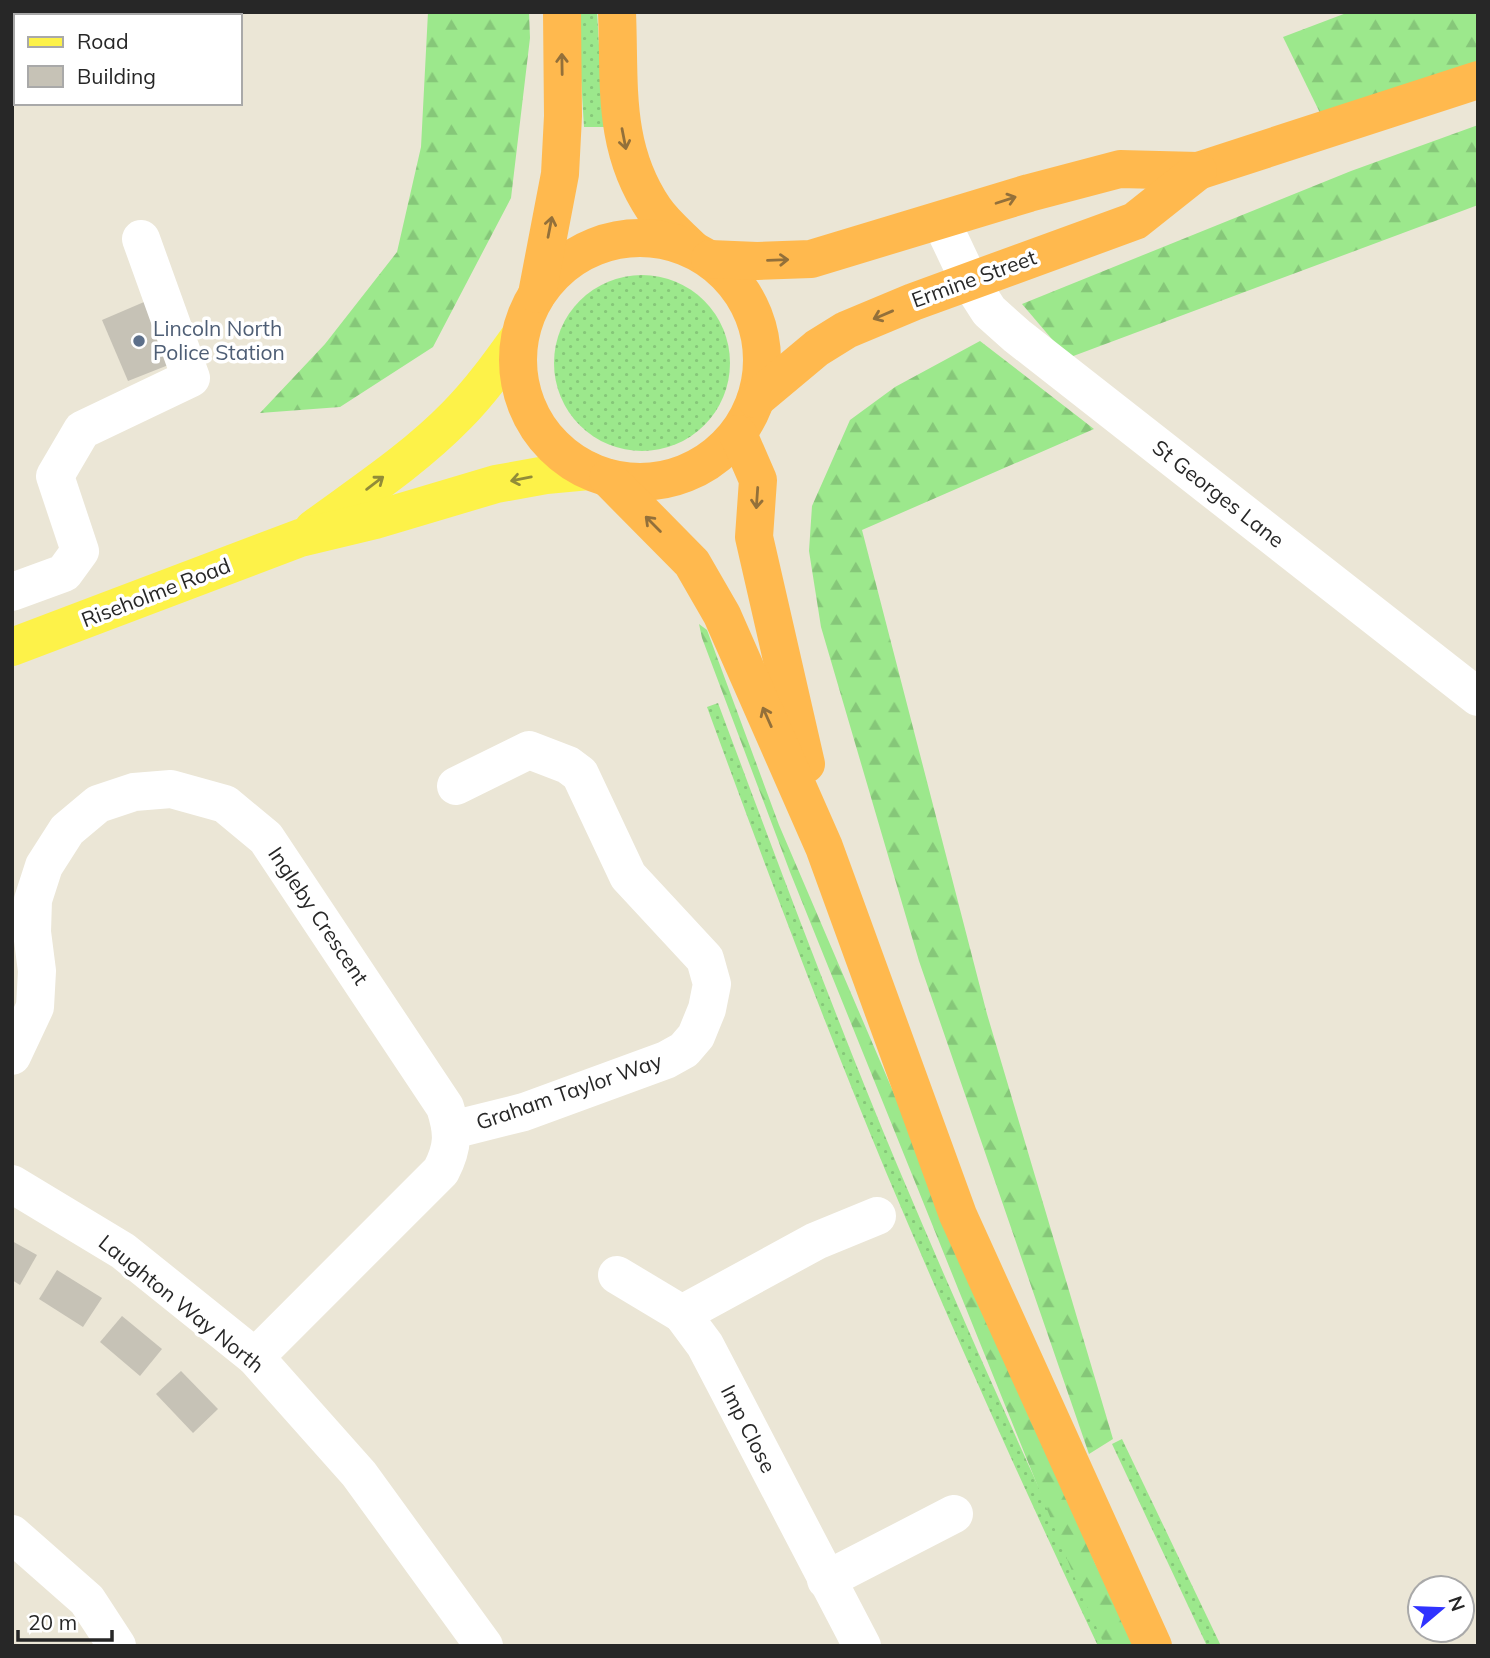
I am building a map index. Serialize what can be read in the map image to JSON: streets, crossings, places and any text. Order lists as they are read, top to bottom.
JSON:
{
  "streets": {
    "highway": ["Ermine Street"],
    "main road": ["Riseholme Road"],
    "street": [
      "St Georges Lane",
      "Ingleby Crescent",
      "Graham Taylor Way",
      "Laughton Way North",
      "Imp Close"
    ]
  },
  "crossings": [
    ["Ermine Street", "St Georges Lane"],
    ["Ingleby Crescent", "Graham Taylor Way"]
  ],
  "places": ["Lincoln North Police Station"],
  "legend": ["Road", "Building"],
  "scale_bar": "20 m",
  "north": "right"
}
